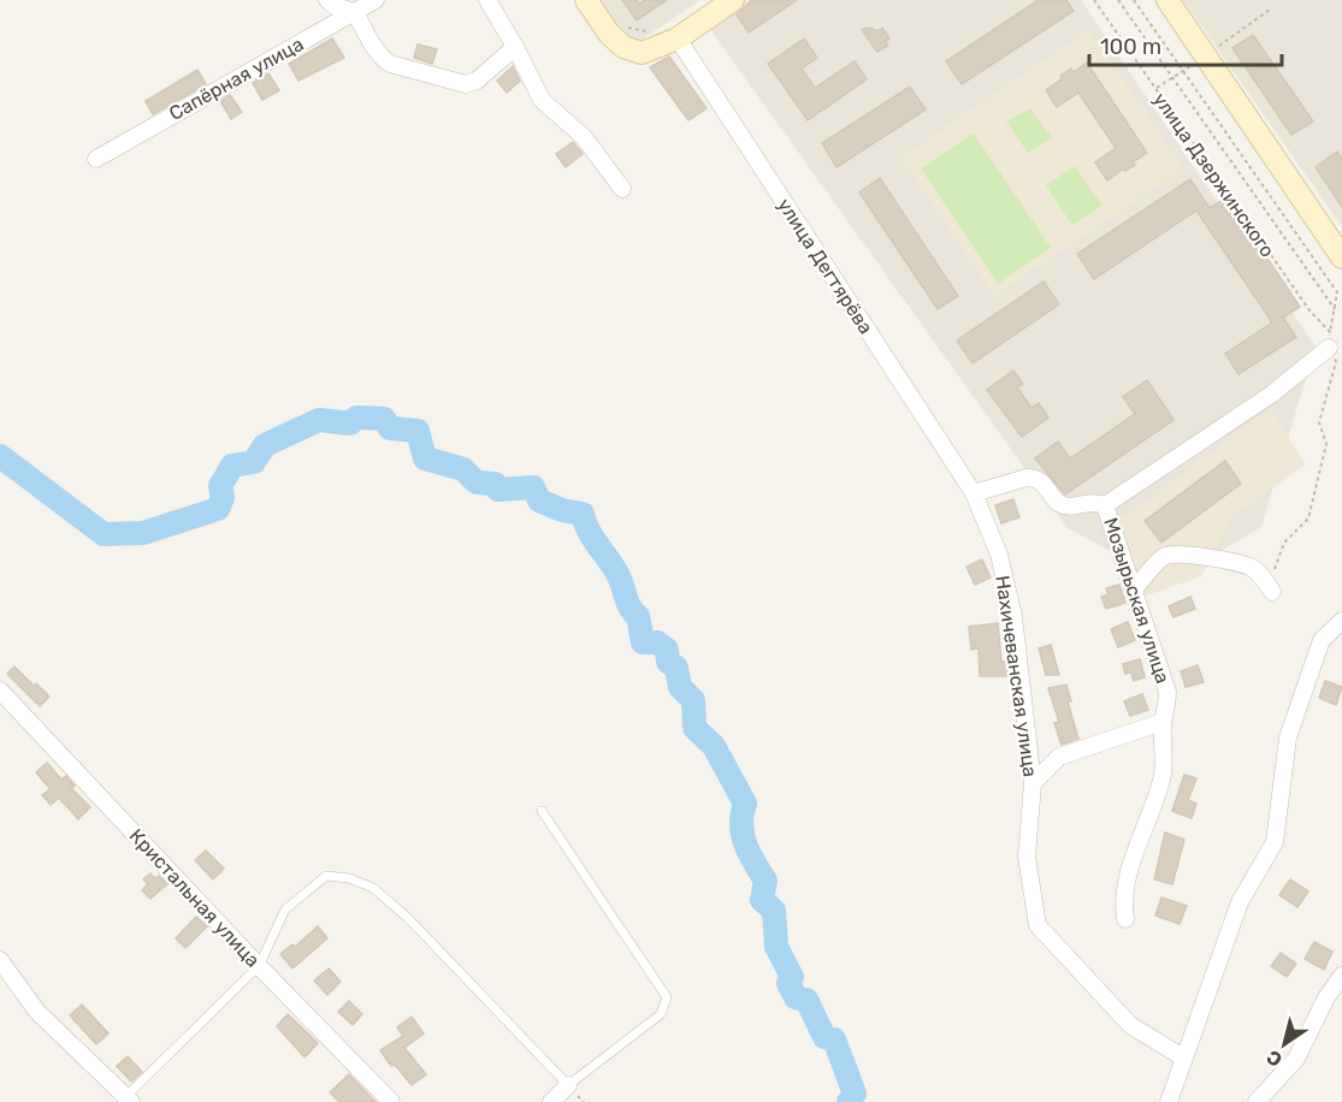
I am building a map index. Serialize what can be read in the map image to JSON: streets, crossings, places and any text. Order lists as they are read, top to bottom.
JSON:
{
  "streets": {
    "street": [
      "Сапёрная улица",
      "улица Дегтярёва",
      "Мозырьская улица",
      "Нахичеванская улица",
      "Кристальная улица"
    ],
    "path": ["улица Дзержинского"]
  },
  "crossings": [
    ["улица Дзержинского", "Мозырьская улица"],
    ["улица Дегтярёва", "Нахичеванская улица"]
  ],
  "scale_bar": "100 m",
  "north": "bottom left"
}
